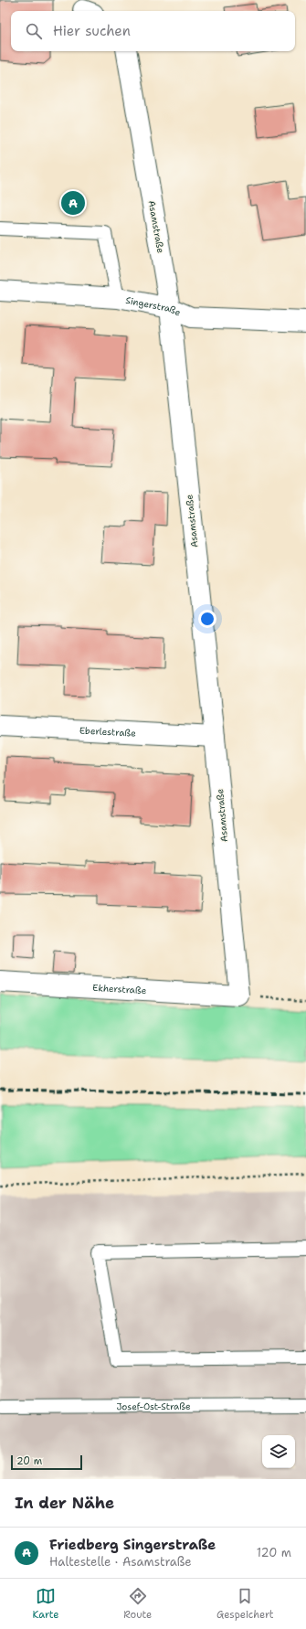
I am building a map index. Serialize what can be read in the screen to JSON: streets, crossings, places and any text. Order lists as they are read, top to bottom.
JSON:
{
  "streets": {
    "street": [
      "Asamstraße",
      "Singerstraße",
      "Eberlestraße",
      "Ekherstraße"
    ],
    "lane": ["Josef-Ost-Straße"]
  },
  "crossings": [
    ["Asamstraße", "Singerstraße"],
    ["Asamstraße", "Eberlestraße"],
    ["Asamstraße", "Ekherstraße"]
  ],
  "scale_bar": "20 m",
  "page": {
    "search": "Hier suchen",
    "pins": "A",
    "scale": "20 m",
    "heading": "In der Nähe",
    "list": [
      {
        "mark": "A",
        "name": "Friedberg Singerstraße",
        "note": "Haltestelle · Asamstraße",
        "value": "120 m"
      }
    ],
    "nav": ["Karte", "Route", "Gespeichert"]
  }
}
